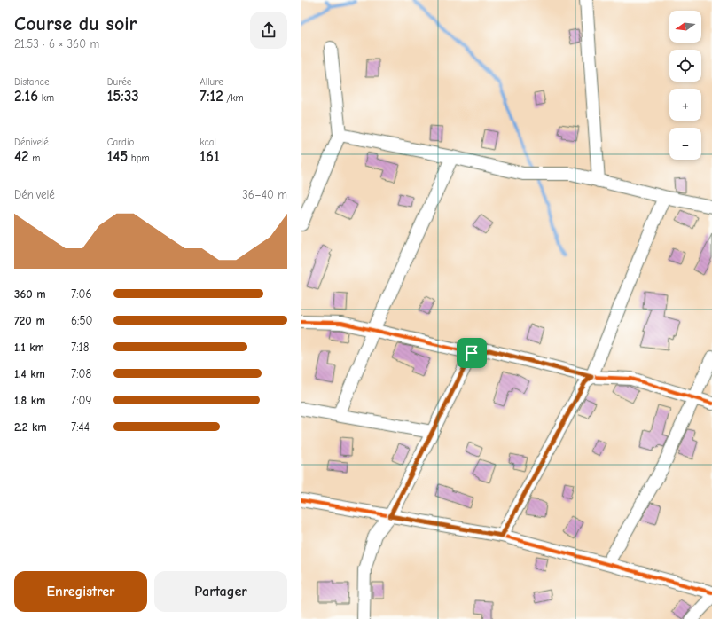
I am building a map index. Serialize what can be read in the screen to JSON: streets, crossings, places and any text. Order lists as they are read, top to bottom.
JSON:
{
  "north": "left",
  "page": {
    "heading": ["Course du soir", "21:53 · 6 × 360 m"],
    "map_buttons": ["+", "−"],
    "stats": [
      ["Distance", "2.16 km"],
      ["Durée", "15:33"],
      ["Allure", "7:12 /km"],
      ["Dénivelé", "42 m"],
      ["Cardio", "145 bpm"],
      ["kcal", "161"]
    ],
    "chart": ["Dénivelé", "36–40 m"],
    "list": [
      {
        "name": "360 m",
        "note": "7:06"
      },
      {
        "name": "720 m",
        "note": "6:50"
      },
      {
        "name": "1.1 km",
        "note": "7:18"
      },
      {
        "name": "1.4 km",
        "note": "7:08"
      },
      {
        "name": "1.8 km",
        "note": "7:09"
      },
      {
        "name": "2.2 km",
        "note": "7:44"
      }
    ],
    "buttons": ["Enregistrer", "Partager"]
  }
}
